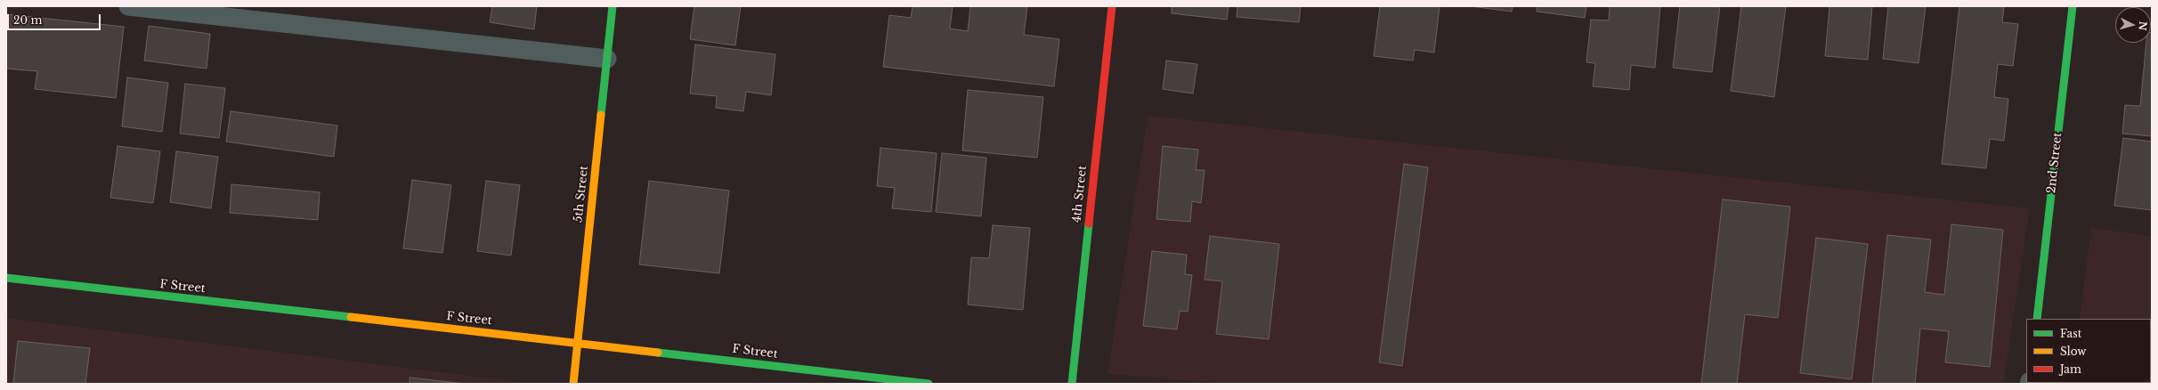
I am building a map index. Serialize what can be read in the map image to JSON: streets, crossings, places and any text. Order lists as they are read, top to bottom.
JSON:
{
  "streets": {
    "street": [
      "2nd Street",
      "5th Street",
      "4th Street",
      "F Street"
    ]
  },
  "crossings": [
    ["5th Street", "F Street"]
  ],
  "legend": ["Fast", "Slow", "Jam"],
  "scale_bar": "20 m",
  "north": "right"
}
